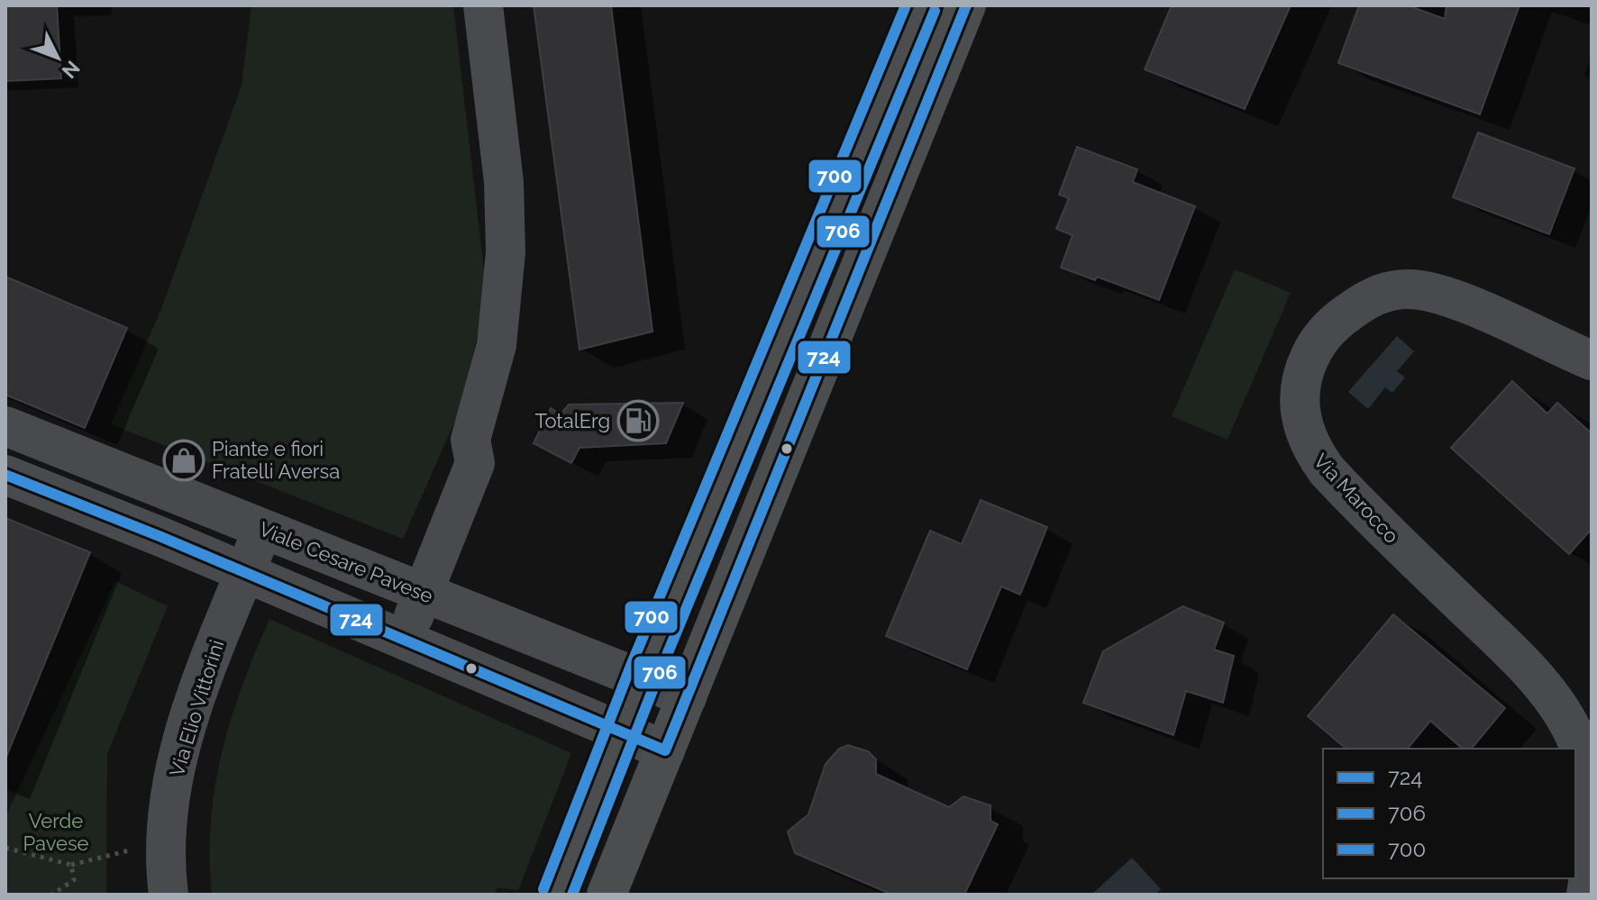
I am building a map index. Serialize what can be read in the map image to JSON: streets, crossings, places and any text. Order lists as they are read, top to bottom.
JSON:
{
  "streets": {
    "street": ["Via Marocco", "Viale Cesare Pavese", "Via Elio Vittorini"]
  },
  "crossings": [
    ["Viale Cesare Pavese", "Via Elio Vittorini"]
  ],
  "parks": ["Verde Pavese"],
  "places": {
    "fuel station": ["TotalErg"],
    "shop": ["Piante e fiori Fratelli Aversa"]
  },
  "lines": ["transit line 724", "transit line 700", "transit line 706"],
  "legend": ["724", "706", "700"],
  "north": "bottom right"
}
